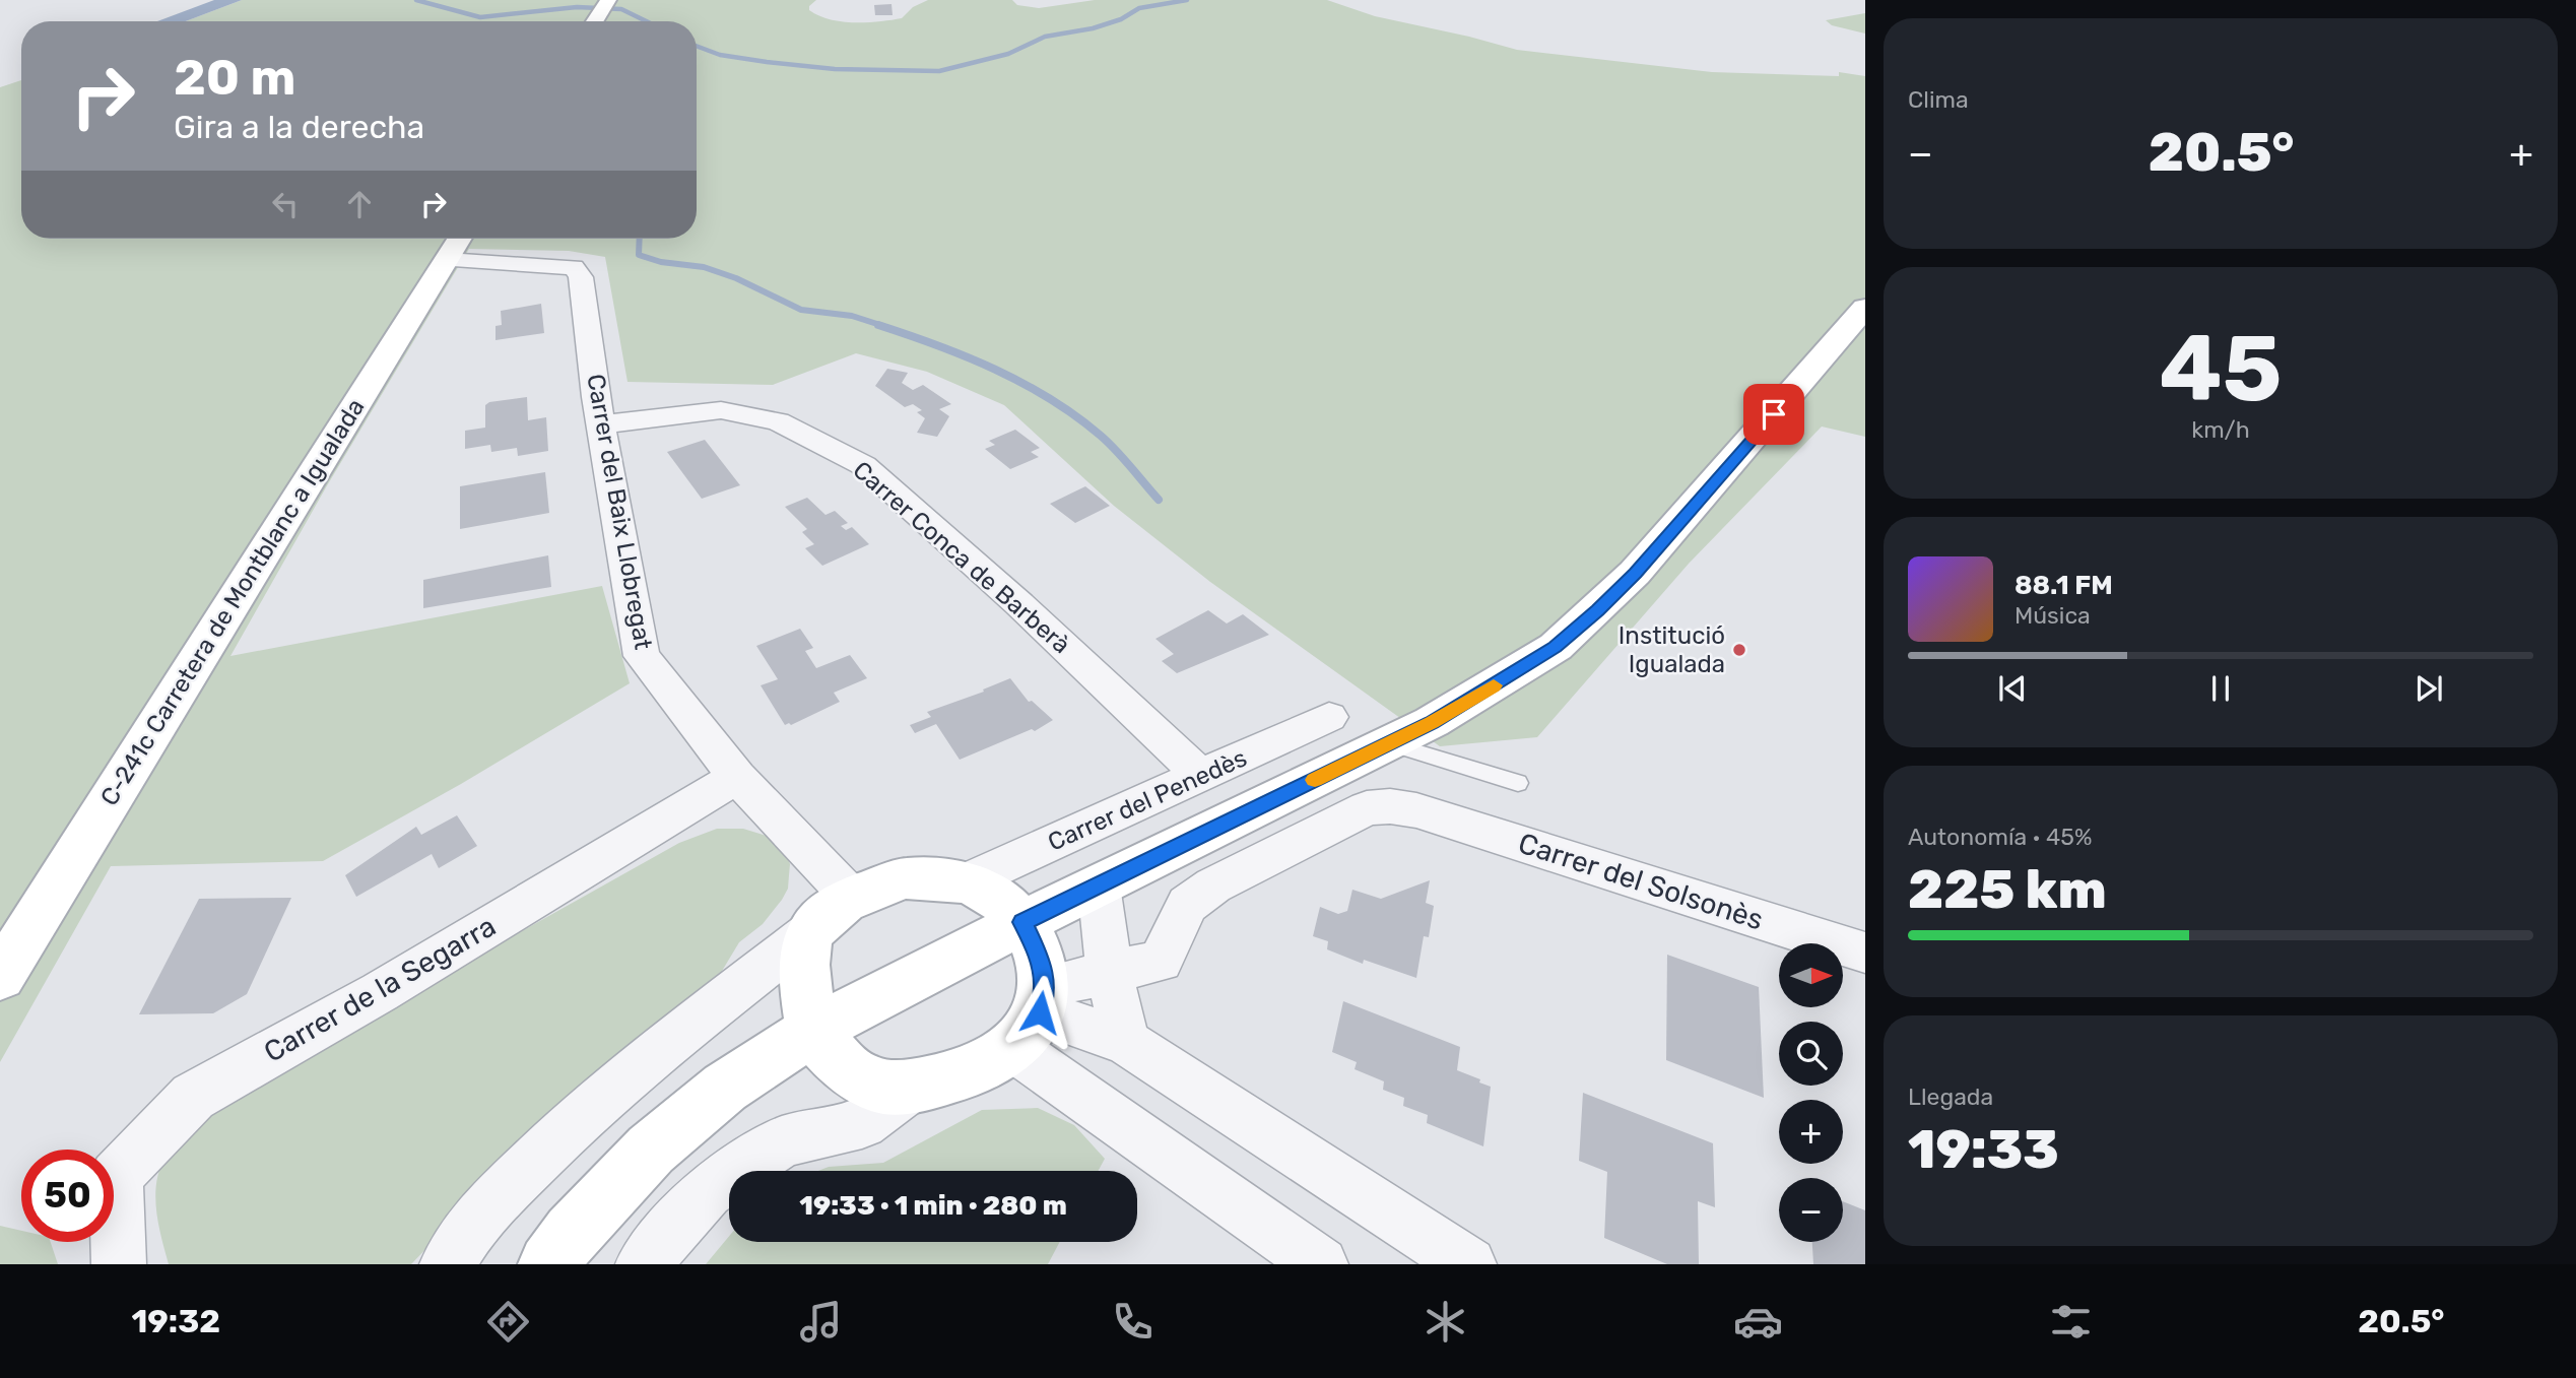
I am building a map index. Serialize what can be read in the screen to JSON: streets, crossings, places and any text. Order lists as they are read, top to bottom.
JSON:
{
  "streets": {
    "main road": ["C-241c Carretera de Montblanc a Igualada"],
    "street": [
      "Carrer del Baix Llobregat",
      "Carrer Conca de Barberà",
      "Carrer del Penedès",
      "Carrer del Solsonès",
      "Carrer de la Segarra"
    ]
  },
  "crossings": [
    ["Carrer del Baix Llobregat", "Carrer Conca de Barberà"],
    ["Carrer del Baix Llobregat", "C-241c Carretera de Montblanc a Igualada"],
    ["Carrer del Baix Llobregat", "Carrer de la Segarra"],
    ["Carrer Conca de Barberà", "Carrer del Penedès"]
  ],
  "places": ["Institució Igualada"],
  "north": "right",
  "page": {
    "tile": [
      "Clima",
      ["45", "km/h"],
      ["Autonomía · 45%", "225 km"],
      ["Llegada", "19:33"]
    ],
    "turn": ["20 m", "Gira a la derecha"],
    "heat": ["−", "20.5°", "+"],
    "song": ["88.1 FM", "Música"],
    "map_buttons": ["+", "−"],
    "limit": "50",
    "trip": "19:33 · 1 min · 280 m",
    "tabs": ["19:32", "20.5°"]
  }
}
